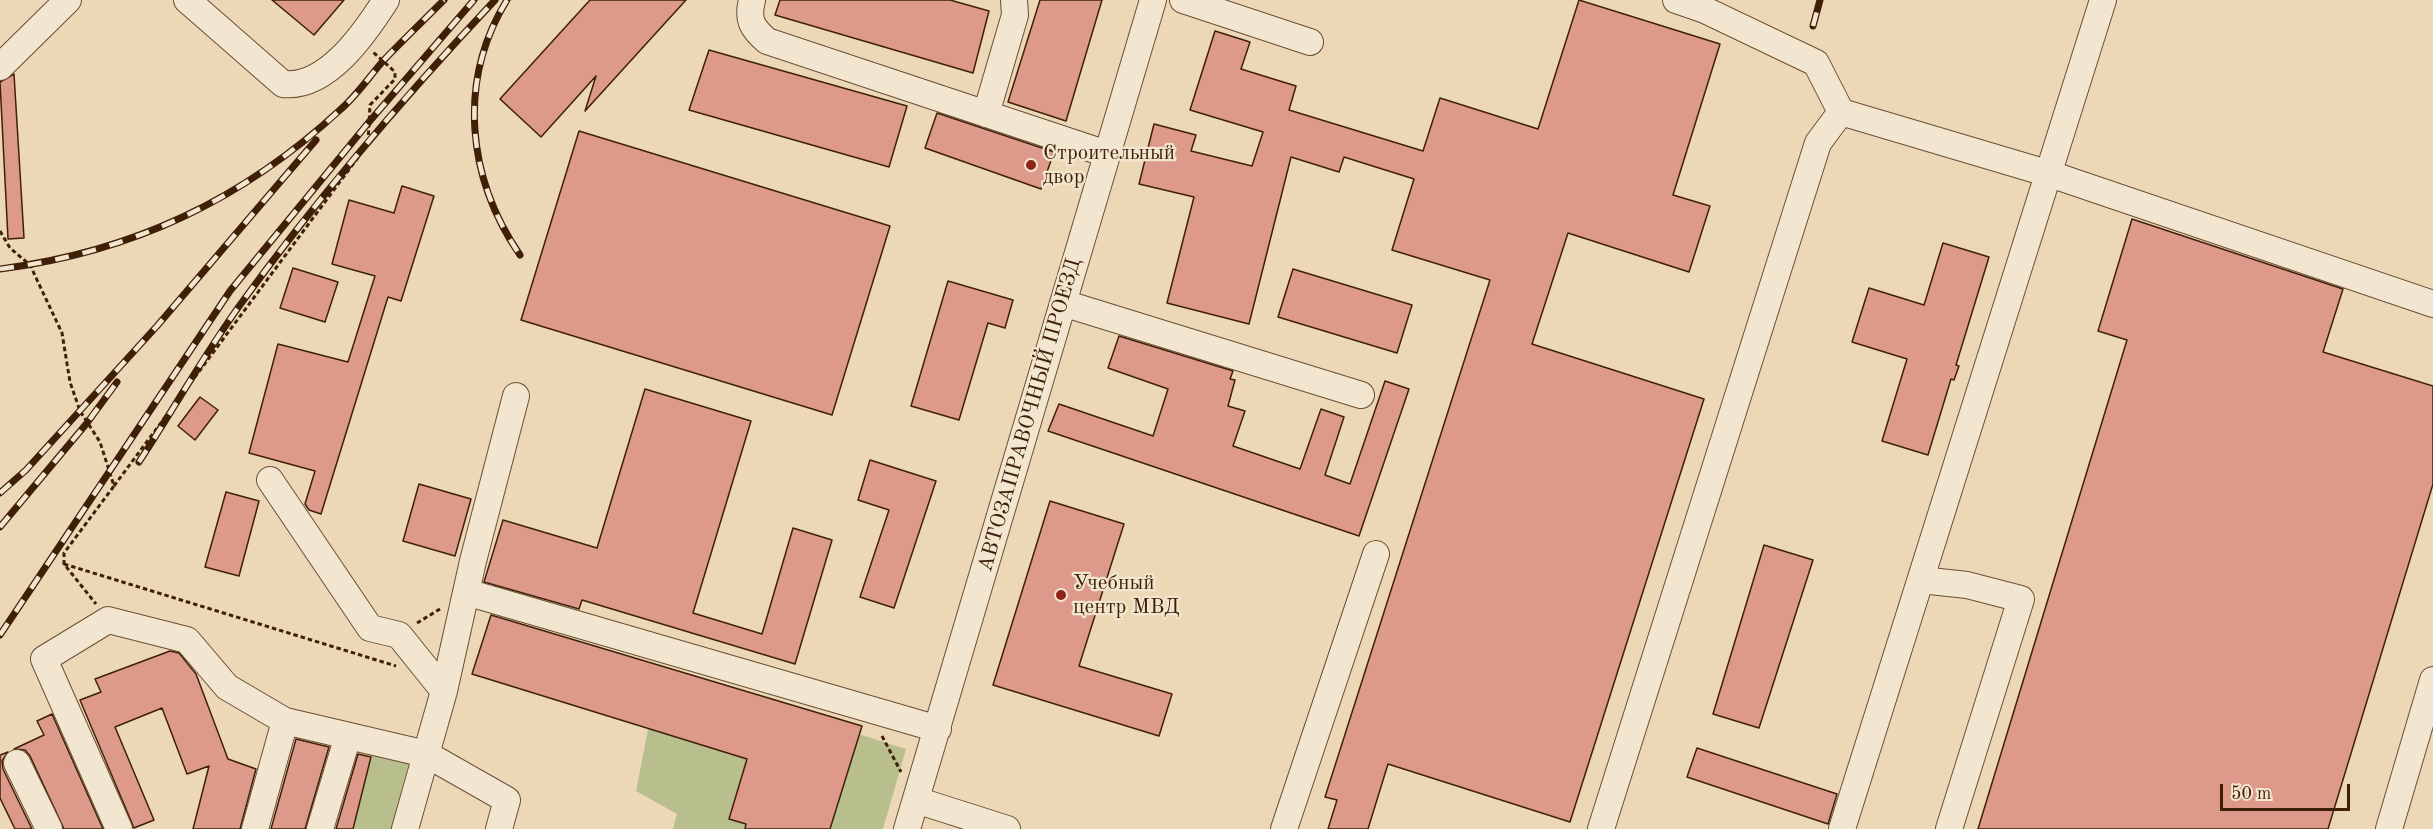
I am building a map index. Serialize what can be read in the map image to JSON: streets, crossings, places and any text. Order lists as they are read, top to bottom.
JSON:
{
  "streets": {
    "street": ["АВТОЗАПРАВОЧНЫЙ ПРОЕЗД"]
  },
  "places": ["Строительный двор", "Учебный центр МВД"],
  "scale_bar": "50 m"
}
